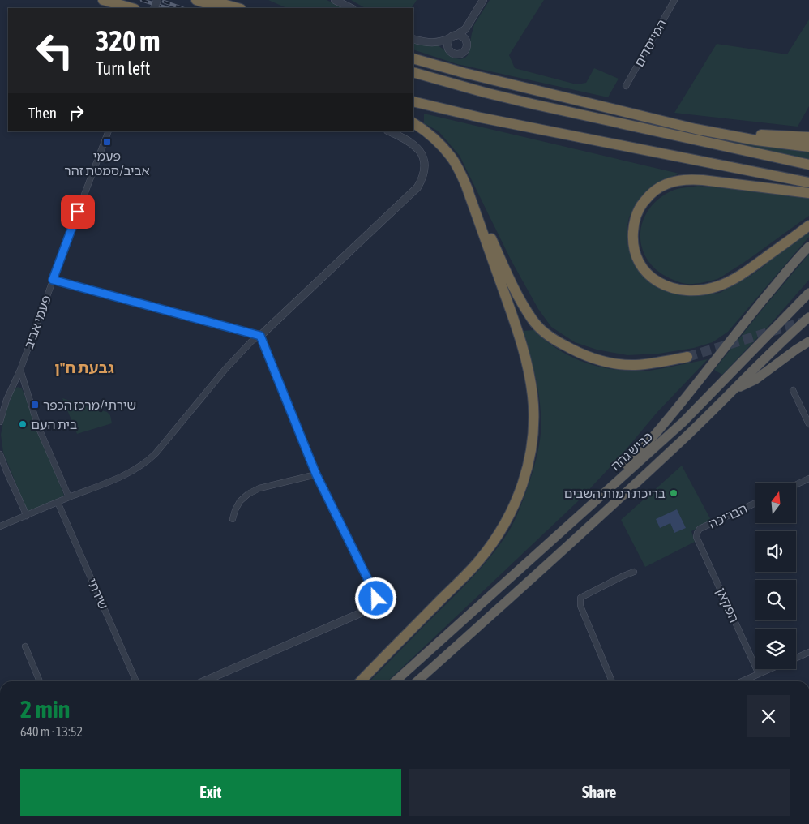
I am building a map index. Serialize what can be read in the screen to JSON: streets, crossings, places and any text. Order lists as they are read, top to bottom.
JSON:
{
  "streets": {
    "highway": ["כביש גהה"],
    "street": [
      "המייסדים",
      "פעמי אביב",
      "הבריכה",
      "שירתי",
      "הפקאן"
    ]
  },
  "crossings": [
    ["הבריכה", "הפקאן"]
  ],
  "districts": ["גבעת ח\"ן"],
  "places": {
    "transit": ["פעמי אביב/סמטת זהר", "שירתי/מרכז הכפר"],
    "other": ["בית העם", "בריכת רמות השבים"]
  },
  "north": "top",
  "page": {
    "turn": ["320 m", "Turn left"],
    "then": "Then",
    "heading": ["2 min", "640 m · 13:52"],
    "buttons": ["Exit", "Share"]
  }
}
